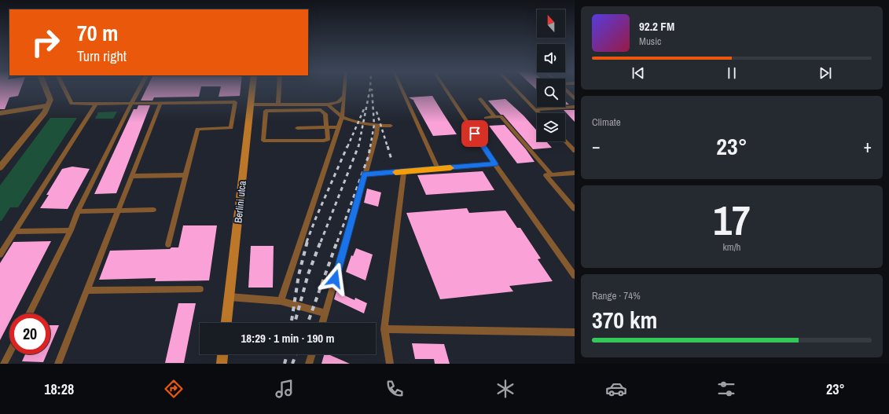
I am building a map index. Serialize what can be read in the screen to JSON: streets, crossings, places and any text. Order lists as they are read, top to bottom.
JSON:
{
  "streets": {
    "street": ["Berlini utca"]
  },
  "north": "top",
  "page": {
    "turn": ["70 m", "Turn right"],
    "song": ["92.2 FM", "Music"],
    "tile": [
      "Climate",
      ["17", "km/h"],
      ["Range · 74%", "370 km"]
    ],
    "heat": ["−", "23°", "+"],
    "limit": "20",
    "trip": "18:29 · 1 min · 190 m",
    "tabs": ["18:28", "23°"]
  }
}
